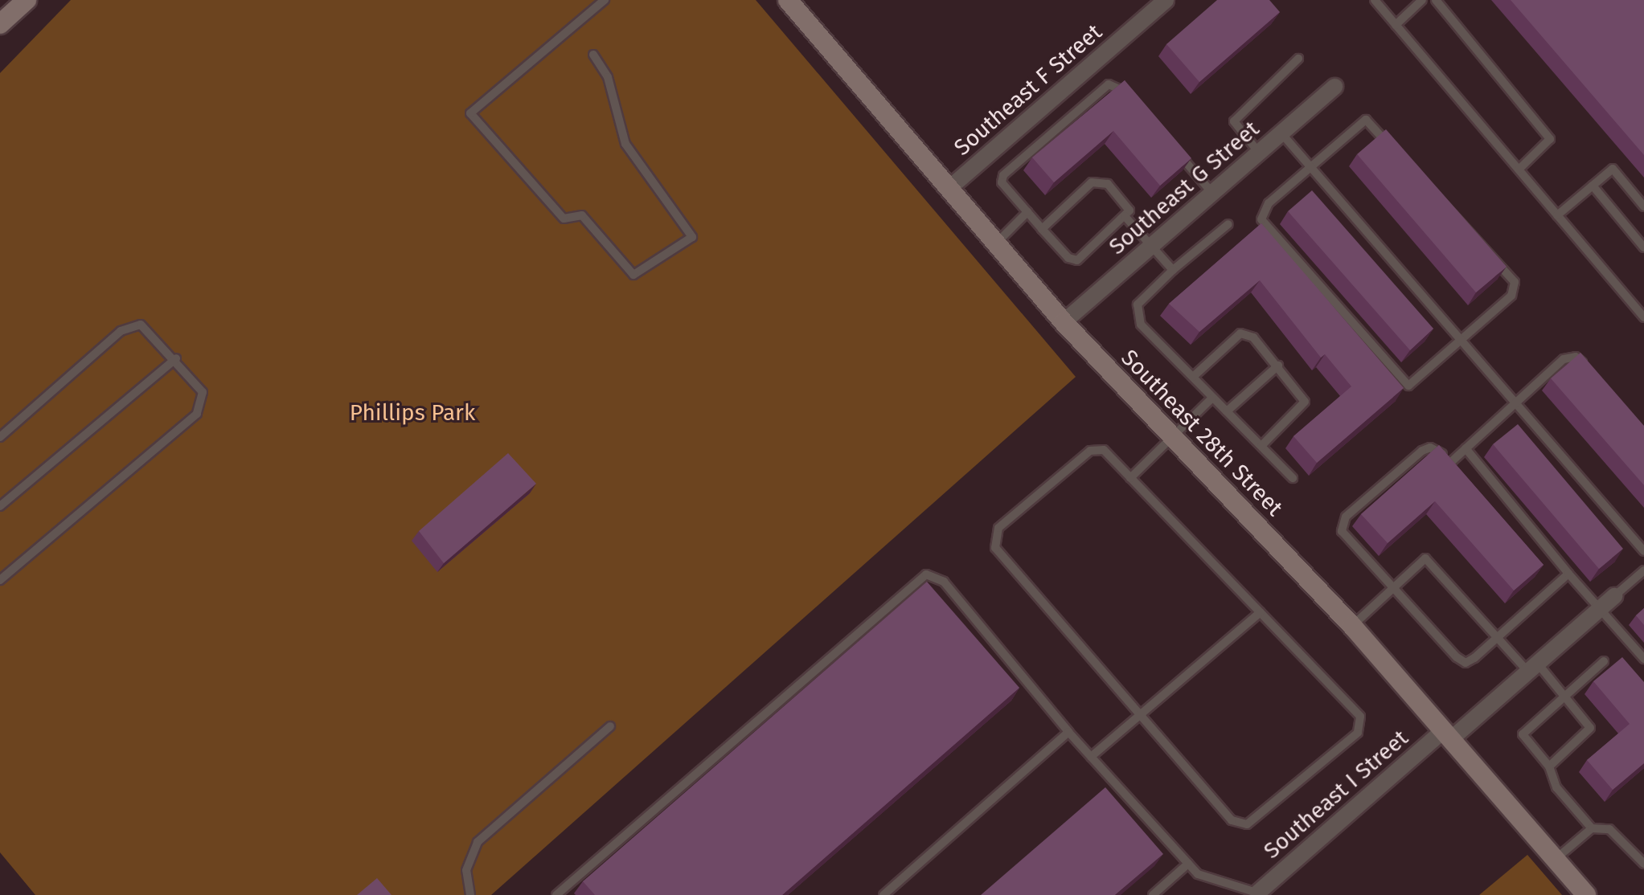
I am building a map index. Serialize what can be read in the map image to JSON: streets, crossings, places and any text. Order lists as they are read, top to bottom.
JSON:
{
  "streets": {
    "main road": ["Southeast 28th Street"],
    "street": ["Southeast F Street", "Southeast G Street", "Southeast I Street"]
  },
  "crossings": [
    ["Southeast F Street", "Southeast 28th Street"],
    ["Southeast G Street", "Southeast 28th Street"],
    ["Southeast 28th Street", "Southeast I Street"]
  ],
  "parks": ["Phillips Park"]
}
